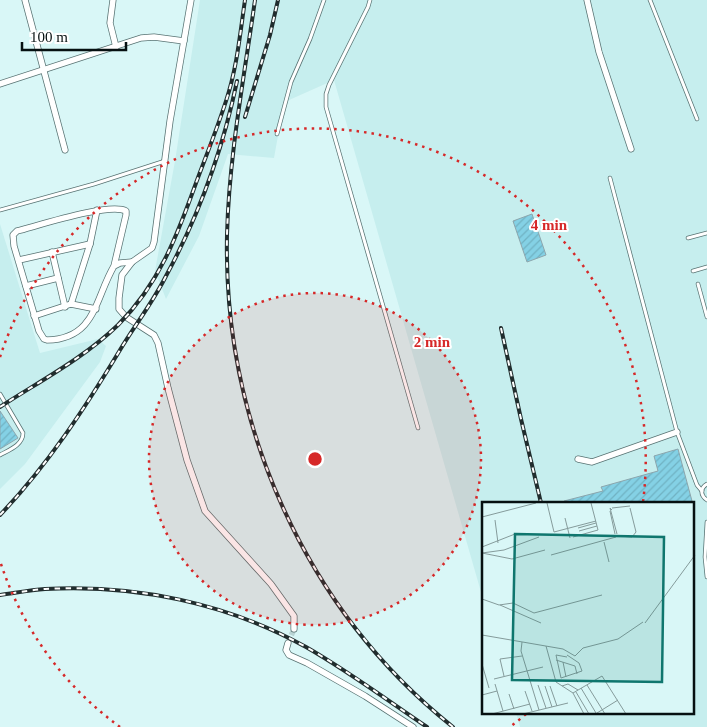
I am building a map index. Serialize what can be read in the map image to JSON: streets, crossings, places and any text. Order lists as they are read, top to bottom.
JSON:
{
  "scale_bar": "100 m",
  "rings": ["4 min", "2 min"]
}
